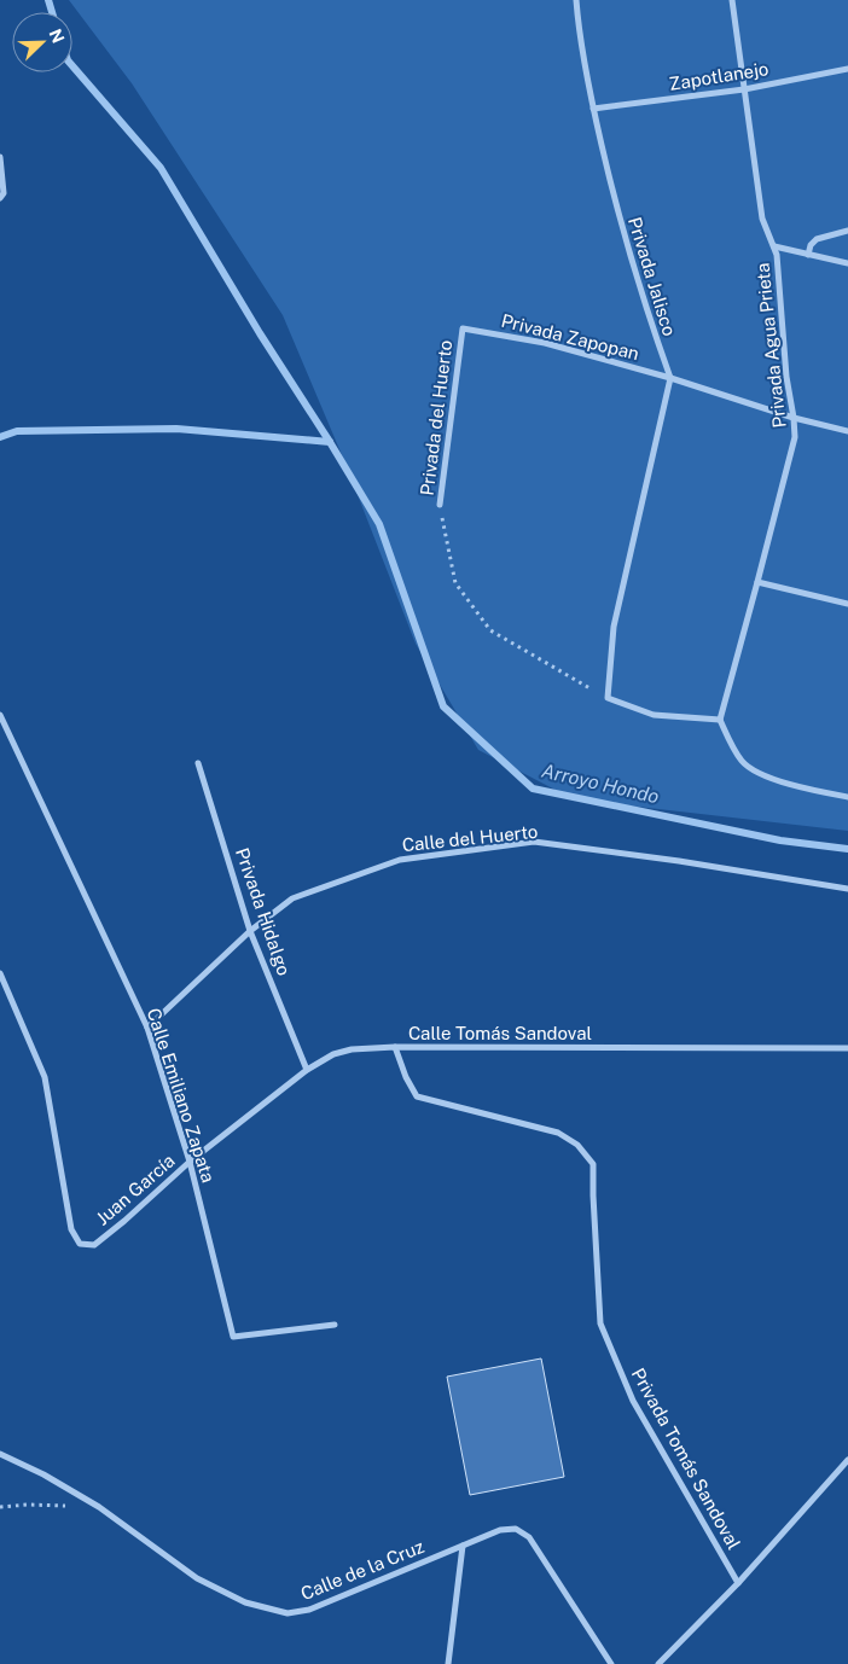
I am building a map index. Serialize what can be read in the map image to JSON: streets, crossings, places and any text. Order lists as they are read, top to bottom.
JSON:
{
  "streets": {
    "street": [
      "Zapotlanejo",
      "Privada Jalisco",
      "Privada Zapopan",
      "Privada Agua Prieta",
      "Privada del Huerto",
      "Calle del Huerto",
      "Privada Hidalgo",
      "Calle Tomás Sandoval",
      "Calle Emiliano Zapata",
      "Juan García",
      "Privada Tomás Sandoval",
      "Calle de la Cruz"
    ]
  },
  "crossings": [
    ["Zapotlanejo", "Privada Jalisco"],
    ["Zapotlanejo", "Privada Agua Prieta"],
    ["Privada Jalisco", "Privada Zapopan"],
    ["Privada Zapopan", "Privada del Huerto"],
    ["Calle del Huerto", "Privada Hidalgo"],
    ["Calle del Huerto", "Calle Emiliano Zapata"],
    ["Privada Hidalgo", "Calle Tomás Sandoval"],
    ["Calle Tomás Sandoval", "Calle Emiliano Zapata"],
    ["Calle Tomás Sandoval", "Juan García"],
    ["Calle Tomás Sandoval", "Privada Tomás Sandoval"],
    ["Calle Emiliano Zapata", "Juan García"]
  ],
  "water": ["Arroyo Hondo"],
  "north": "top right"
}
